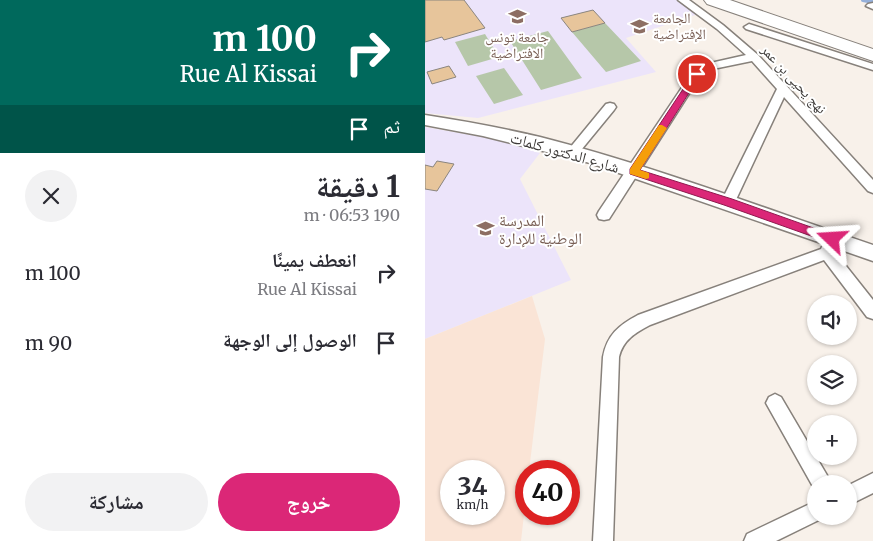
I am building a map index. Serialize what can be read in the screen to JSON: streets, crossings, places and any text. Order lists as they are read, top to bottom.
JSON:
{
  "streets": {
    "street": ["نهج يحيى بن عمر", "شارع الدكتور كلمات"]
  },
  "places": {
    "school or university": ["جامعة تونس الافتراضية", "الجامعة الإفتراضية", "المدرسة الوطنية للإدارة"]
  },
  "page": {
    "turn": ["100 m", "Rue Al Kissai"],
    "then": "ثم",
    "heading": ["1 دقيقة", "190 m · 06:53"],
    "list": [
      {
        "name": "انعطف يمينًا",
        "note": "Rue Al Kissai",
        "value": "100 m"
      },
      {
        "name": "الوصول إلى الوجهة",
        "value": "90 m"
      }
    ],
    "map_buttons": ["+", "−"],
    "speed": "34 km/h",
    "limit": "40",
    "buttons": ["خروج", "مشاركة"]
  }
}
